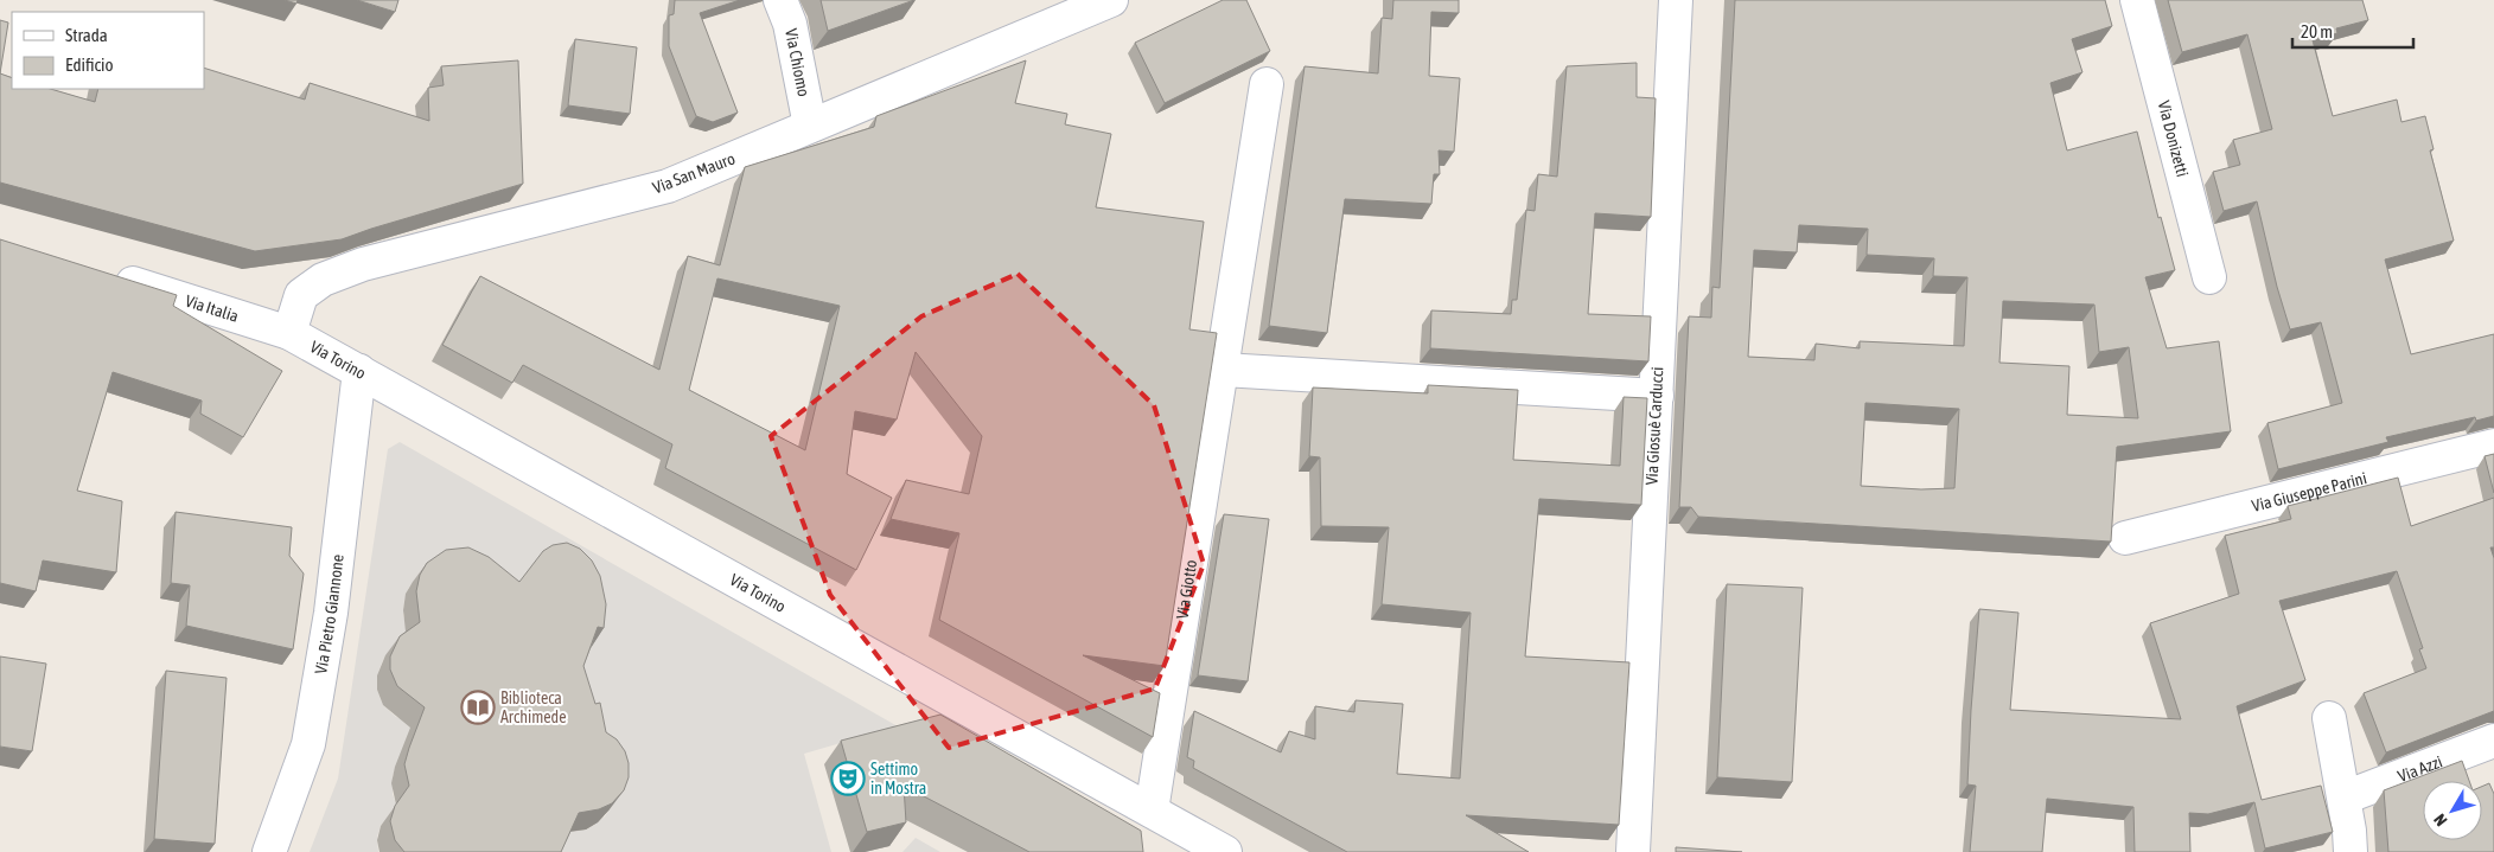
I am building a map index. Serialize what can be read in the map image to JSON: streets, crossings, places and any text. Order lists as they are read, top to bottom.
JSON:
{
  "streets": {
    "street": [
      "Via Chiomo",
      "Via Donizetti",
      "Via San Mauro",
      "Via Italia",
      "Via Torino",
      "Via Giosuè Carducci",
      "Via Giuseppe Parini",
      "Via Giotto",
      "Via Pietro Giannone",
      "Via Azzi"
    ]
  },
  "crossings": [
    ["Via Chiomo", "Via San Mauro"],
    ["Via San Mauro", "Via Italia"],
    ["Via San Mauro", "Via Torino"],
    ["Via Italia", "Via Torino"],
    ["Via Torino", "Via Giotto"],
    ["Via Torino", "Via Pietro Giannone"]
  ],
  "places": {
    "library": ["Biblioteca Archimede"],
    "theatre": ["Settimo in Mostra"]
  },
  "legend": ["Strada", "Edificio"],
  "scale_bar": "20 m",
  "north": "bottom left"
}
